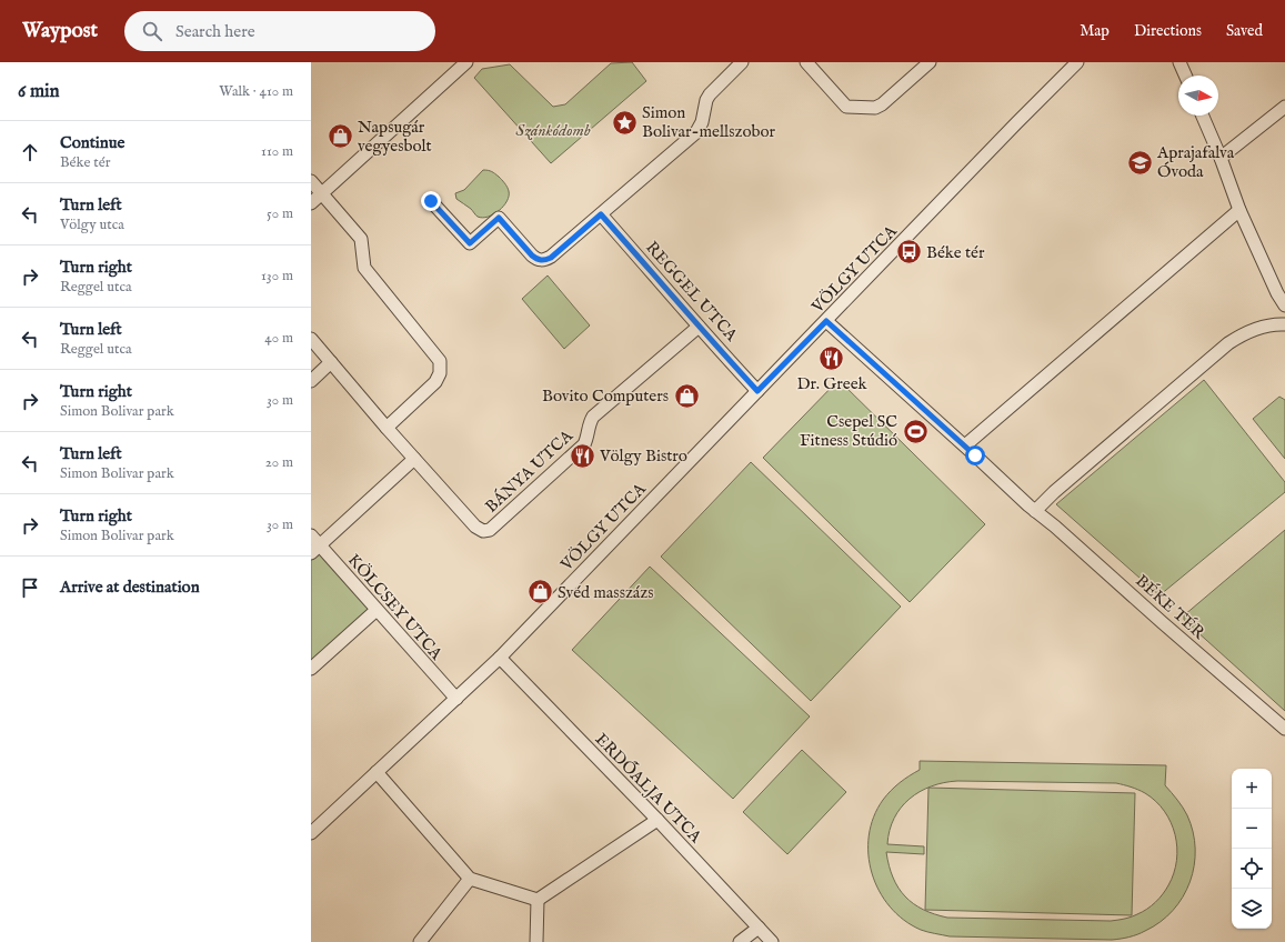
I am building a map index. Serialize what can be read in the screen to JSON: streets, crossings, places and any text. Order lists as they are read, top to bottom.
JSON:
{
  "streets": {
    "street": [
      "VÖLGY UTCA",
      "REGGEL UTCA",
      "BÁNYA UTCA",
      "KÖLCSEY UTCA",
      "BÉKE TÉR",
      "ERDŐALJA UTCA"
    ]
  },
  "crossings": [
    ["VÖLGY UTCA", "REGGEL UTCA"],
    ["VÖLGY UTCA", "KÖLCSEY UTCA"],
    ["VÖLGY UTCA", "BÉKE TÉR"],
    ["VÖLGY UTCA", "ERDŐALJA UTCA"],
    ["REGGEL UTCA", "BÁNYA UTCA"]
  ],
  "parks": ["Szánkódomb"],
  "places": {
    "place": ["Simon Bolivar-mellszobor"],
    "shop": ["Napsugár vegyesbolt", "Bovito Computers", "Svéd masszázs"],
    "school or university": ["Aprajafalva Óvoda"],
    "bus stop": ["Béke tér"],
    "restaurant": ["Dr. Greek", "Völgy Bistro"],
    "sports": ["Csepel SC Fitness Stúdió"]
  },
  "north": "right",
  "page": {
    "header": "Waypost",
    "search": "Search here",
    "nav": ["Map", "Directions", "Saved"],
    "heading": ["6 min", "Walk · 410 m"],
    "list": [
      ["Continue", "Béke tér", "110 m"],
      ["Turn left", "Völgy utca", "50 m"],
      ["Turn right", "Reggel utca", "130 m"],
      ["Turn left", "Reggel utca", "40 m"],
      ["Turn right", "Simon Bolivar park", "30 m"],
      ["Turn left", "Simon Bolivar park", "20 m"],
      ["Turn right", "Simon Bolivar park", "30 m"],
      "Arrive at destination"
    ],
    "map_buttons": ["+", "−"]
  }
}
